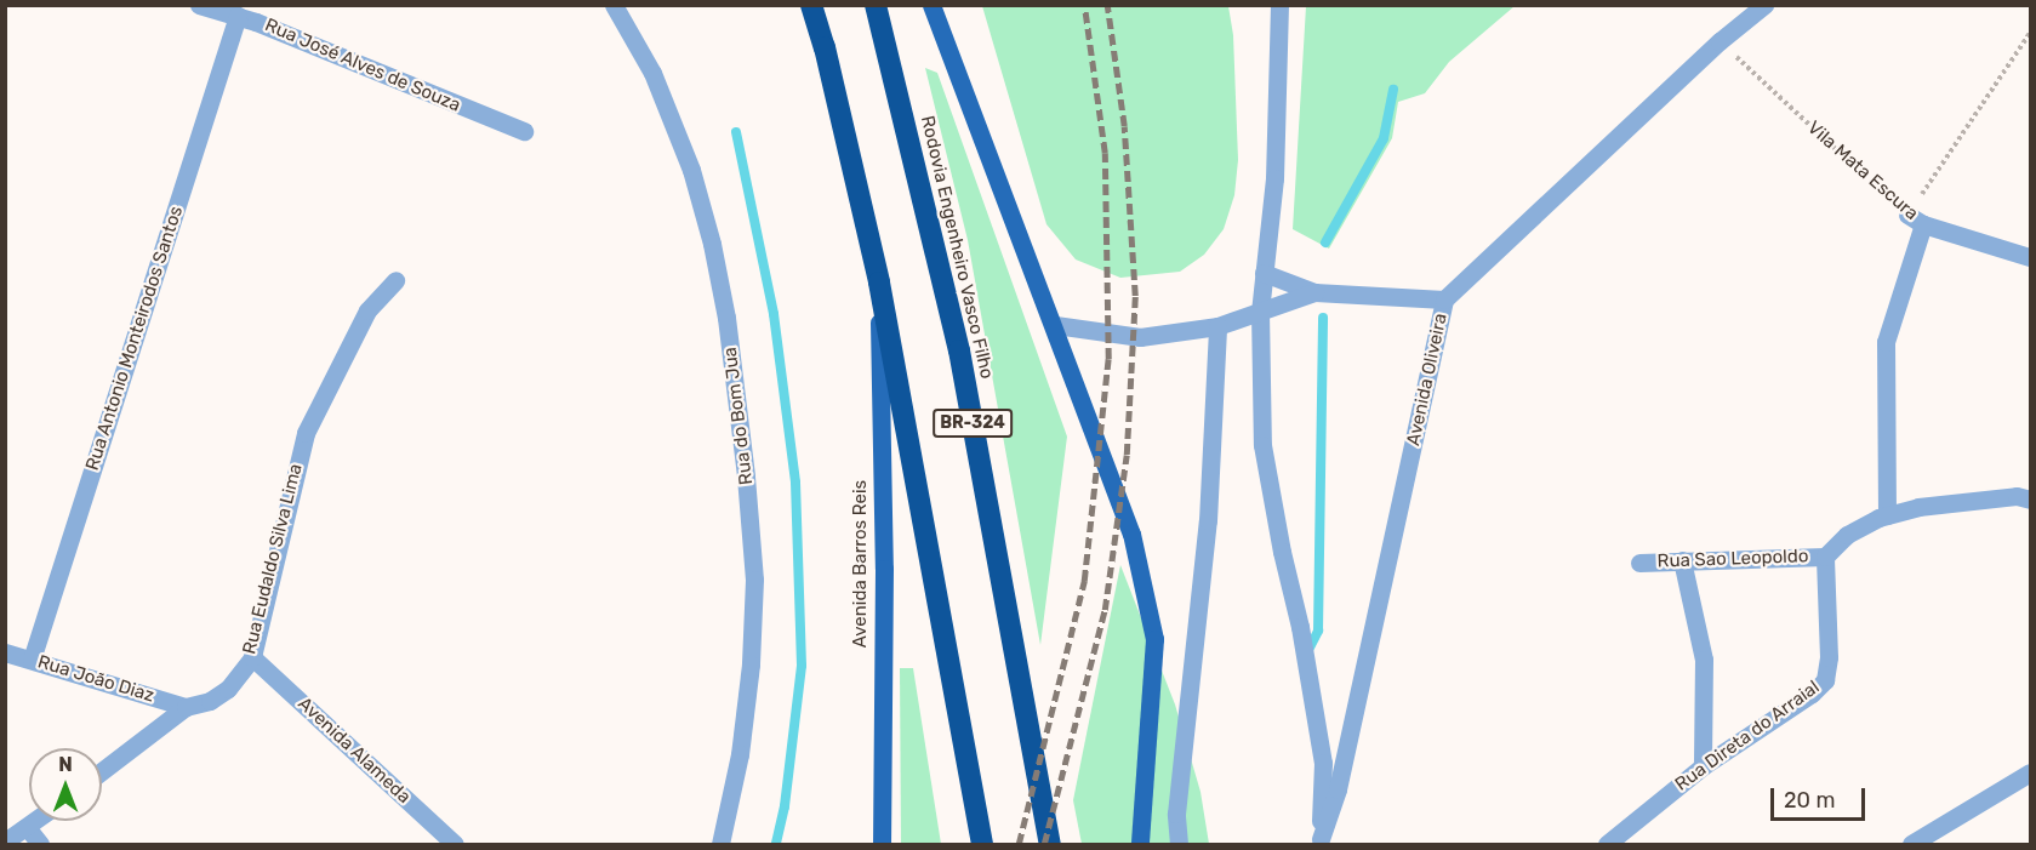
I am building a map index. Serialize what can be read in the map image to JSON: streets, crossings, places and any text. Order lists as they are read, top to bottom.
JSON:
{
  "streets": {
    "highway": ["Rodovia Engenheiro Vasco Filho", "BR-324"],
    "main road": ["Avenida Barros Reis"],
    "street": [
      "Rua José Alves de Souza",
      "Vila Mata Escura",
      "Rua Antonio Monteirodos Santos",
      "Avenida Oliveira",
      "Rua do Bom Jua",
      "Rua Eudaldo Silva Lima",
      "Rua Sao Leopoldo",
      "Rua João Diaz",
      "Rua Direta do Arraial",
      "Avenida Alameda"
    ]
  },
  "crossings": [
    ["Rua José Alves de Souza", "Rua Antonio Monteirodos Santos"],
    ["Vila Mata Escura", "Avenida Oliveira"],
    ["Rua Antonio Monteirodos Santos", "Rua João Diaz"],
    ["BR-324", "Avenida Barros Reis"],
    ["Rua Eudaldo Silva Lima", "Rua João Diaz"],
    ["Rua Eudaldo Silva Lima", "Avenida Alameda"],
    ["Rua Sao Leopoldo", "Rua Direta do Arraial"]
  ],
  "scale_bar": "20 m",
  "north": "top"
}
